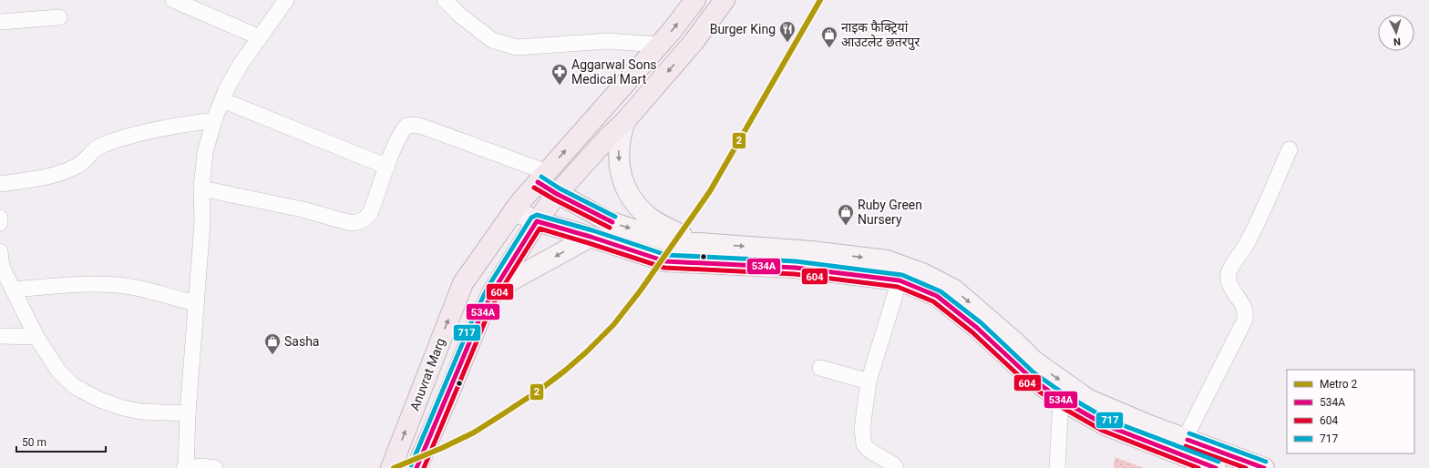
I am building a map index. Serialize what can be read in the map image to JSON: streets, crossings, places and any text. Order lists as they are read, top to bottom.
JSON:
{
  "streets": {
    "highway": ["Anuvrat Marg"]
  },
  "places": {
    "restaurant": ["Burger King"],
    "shop": ["नाइक फैक्ट्रियां आउटलेट छतरपुर", "Ruby Green Nursery", "Sasha"],
    "pharmacy": ["Aggarwal Sons Medical Mart"]
  },
  "lines": [
    "metro line 2",
    "transit line 717",
    "transit line 534A",
    "transit line 604"
  ],
  "legend": [
    "Metro 2",
    "534A",
    "604",
    "717"
  ],
  "scale_bar": "50 m",
  "north": "bottom"
}
